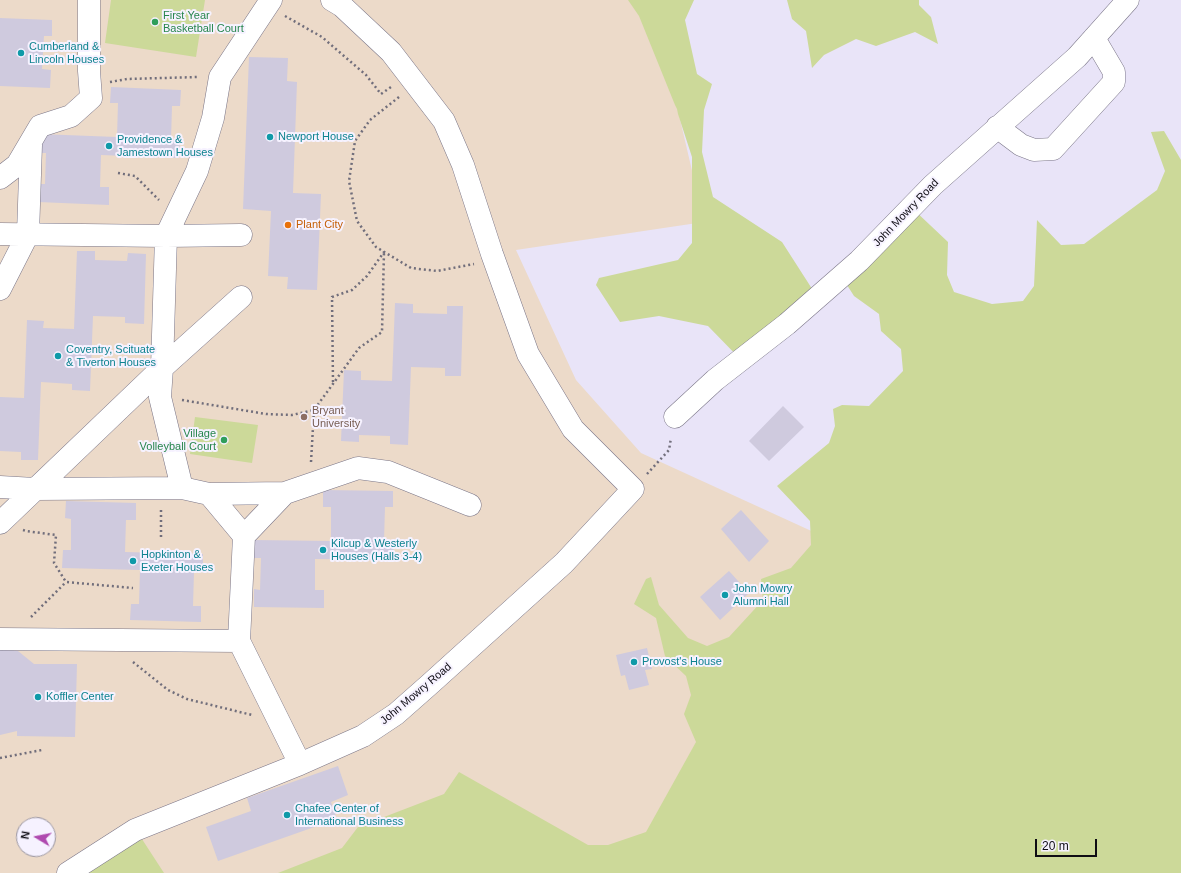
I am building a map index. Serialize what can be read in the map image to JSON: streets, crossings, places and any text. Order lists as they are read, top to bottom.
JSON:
{
  "streets": {
    "street": ["John Mowry Road"]
  },
  "places": [
    "First Year Basketball Court",
    "Cumberland & Lincoln Houses",
    "Newport House",
    "Providence & Jamestown Houses",
    "Plant City",
    "Coventry, Scituate & Tiverton Houses",
    "Bryant University",
    "Village Volleyball Court",
    "Kilcup & Westerly Houses (Halls 3-4)",
    "Hopkinton & Exeter Houses",
    "John Mowry Alumni Hall",
    "Provost's House",
    "Koffler Center",
    "Chafee Center of International Business"
  ],
  "scale_bar": "20 m",
  "north": "left"
}
